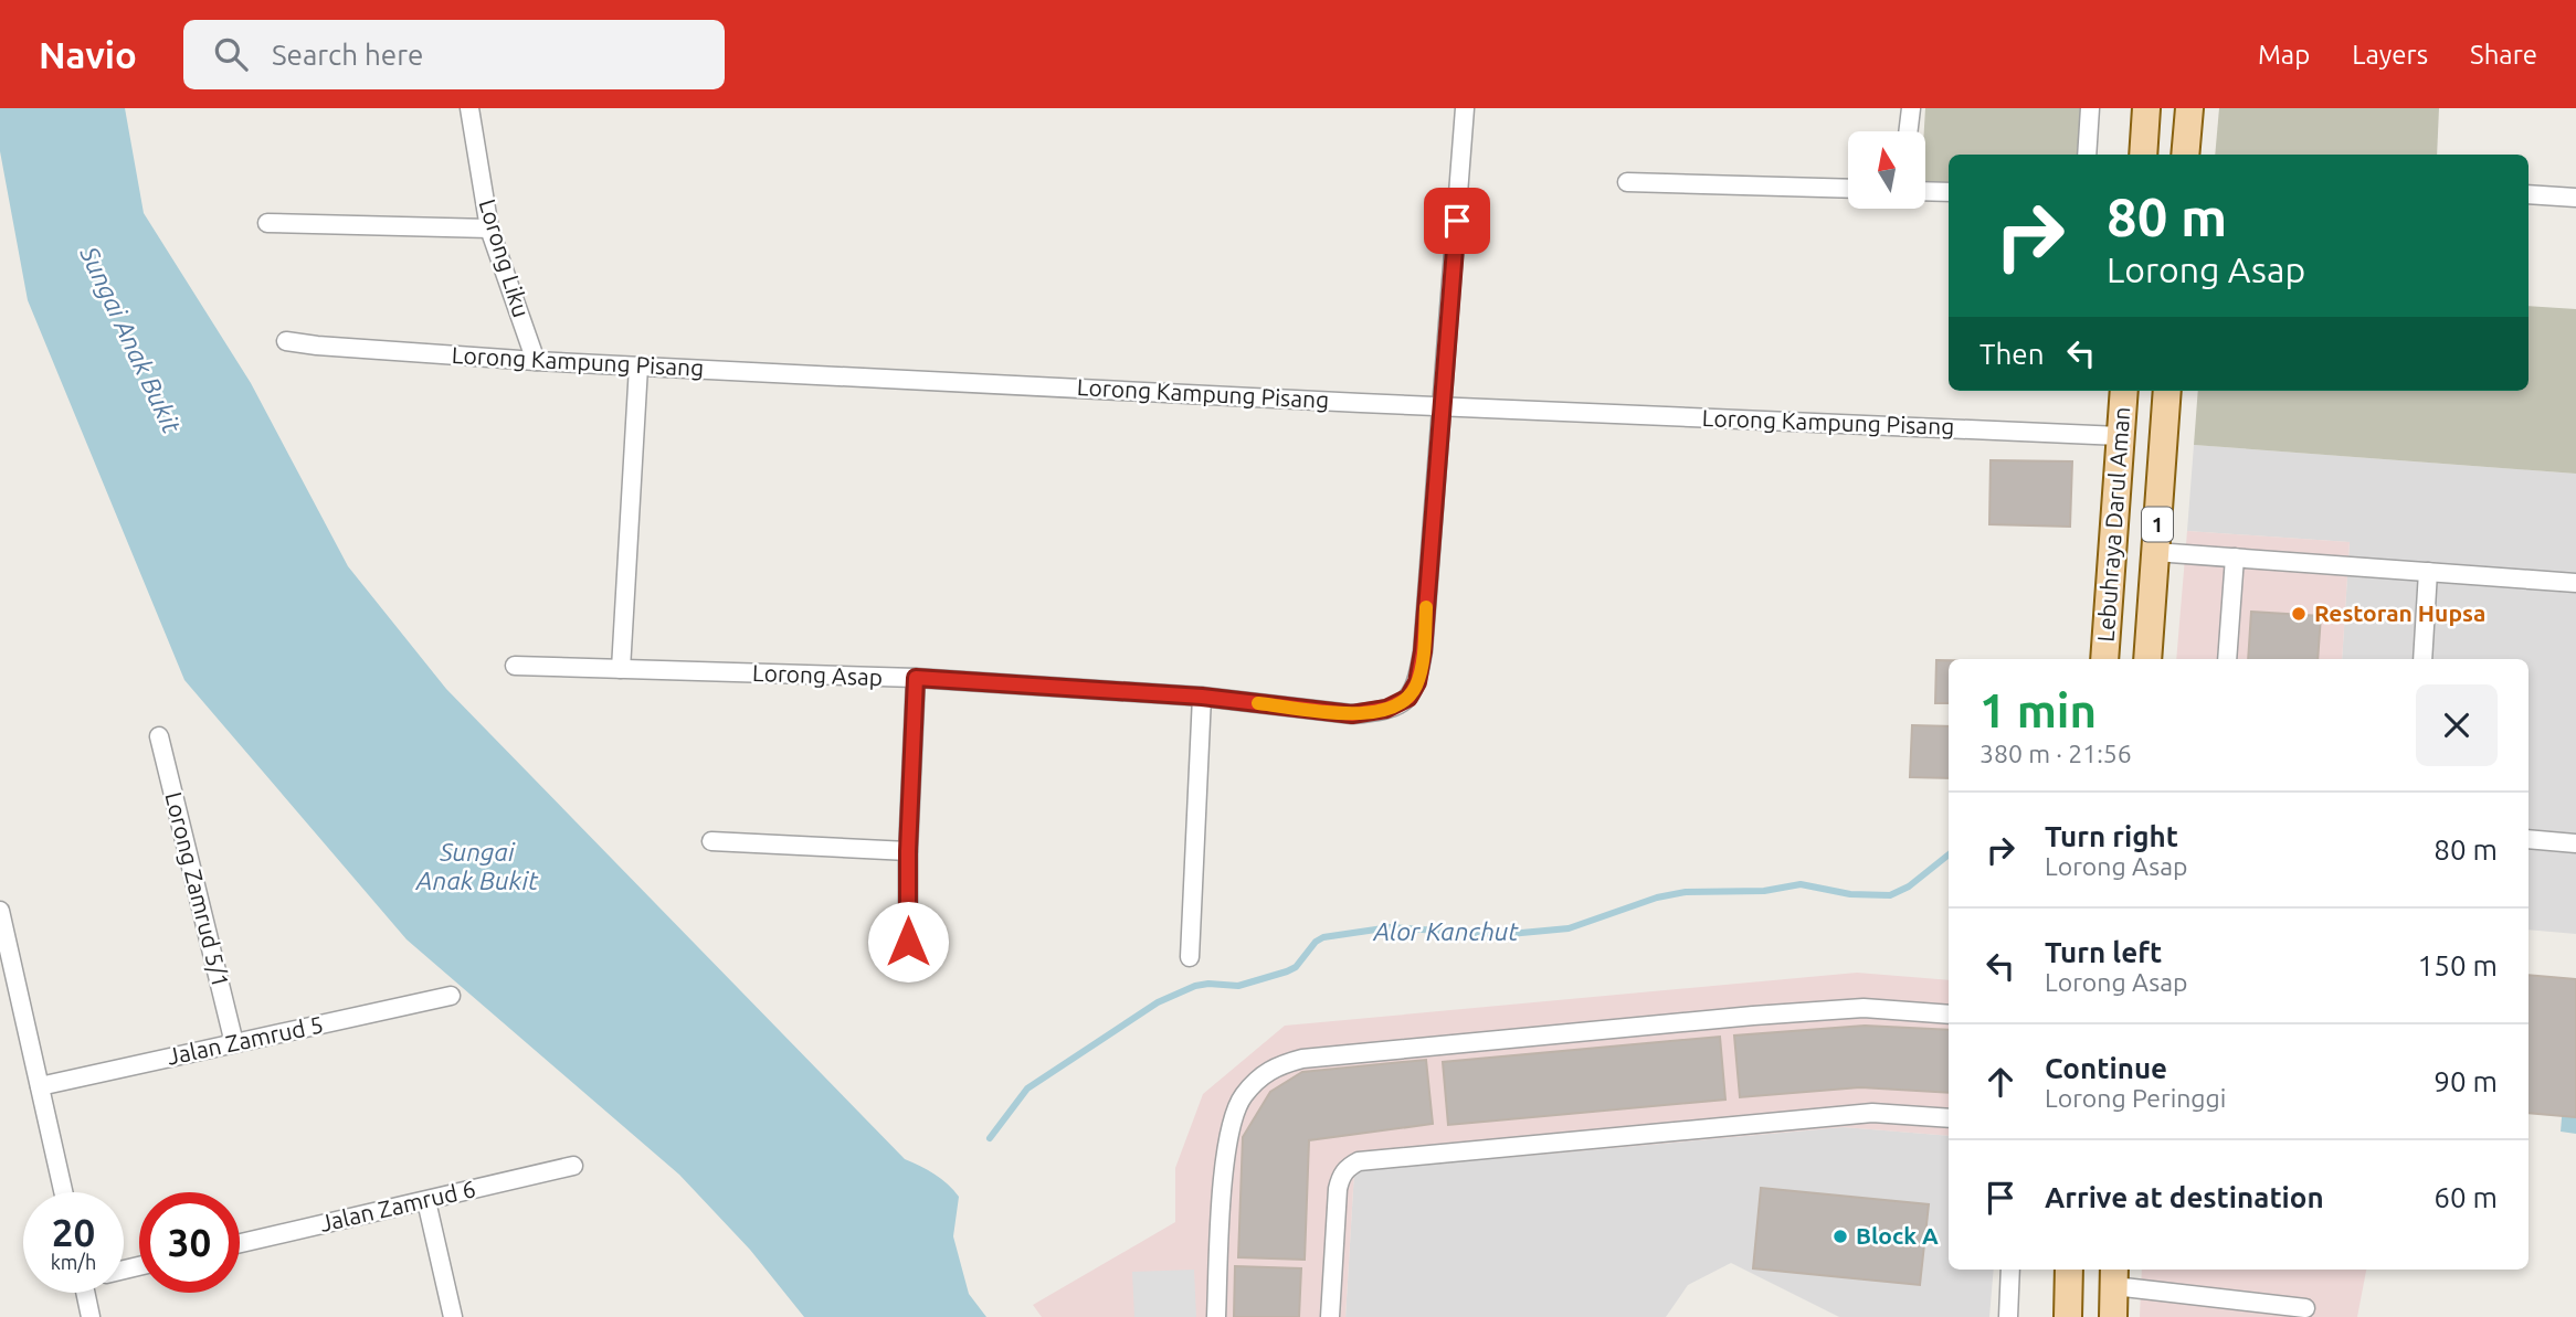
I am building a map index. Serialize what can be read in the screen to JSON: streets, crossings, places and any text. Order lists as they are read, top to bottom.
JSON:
{
  "streets": {
    "main road": ["Lebuhraya Darul Aman", "1"],
    "street": [
      "Lorong Liku",
      "Lorong Kampung Pisang",
      "Lorong Asap",
      "Lorong Zamrud 5/1",
      "Jalan Zamrud 5",
      "Jalan Zamrud 6"
    ]
  },
  "crossings": [
    ["Lorong Liku", "Lorong Kampung Pisang"],
    ["Lorong Kampung Pisang", "Lebuhraya Darul Aman"],
    ["Lorong Kampung Pisang", "Lorong Asap"],
    ["Lorong Zamrud 5/1", "Jalan Zamrud 5"]
  ],
  "water": ["Sungai Anak Bukit", "Alor Kanchut"],
  "places": ["Restoran Hupsa", "Block A"],
  "north": "top",
  "page": {
    "header": "Navio",
    "search": "Search here",
    "nav": ["Map", "Layers", "Share"],
    "turn": ["80 m", "Lorong Asap"],
    "then": "Then",
    "heading": ["1 min", "380 m · 21:56"],
    "list": [
      {
        "name": "Turn right",
        "note": "Lorong Asap",
        "value": "80 m"
      },
      {
        "name": "Turn left",
        "note": "Lorong Asap",
        "value": "150 m"
      },
      {
        "name": "Continue",
        "note": "Lorong Peringgi",
        "value": "90 m"
      },
      {
        "name": "Arrive at destination",
        "value": "60 m"
      }
    ],
    "speed": "20 km/h",
    "limit": "30"
  }
}
